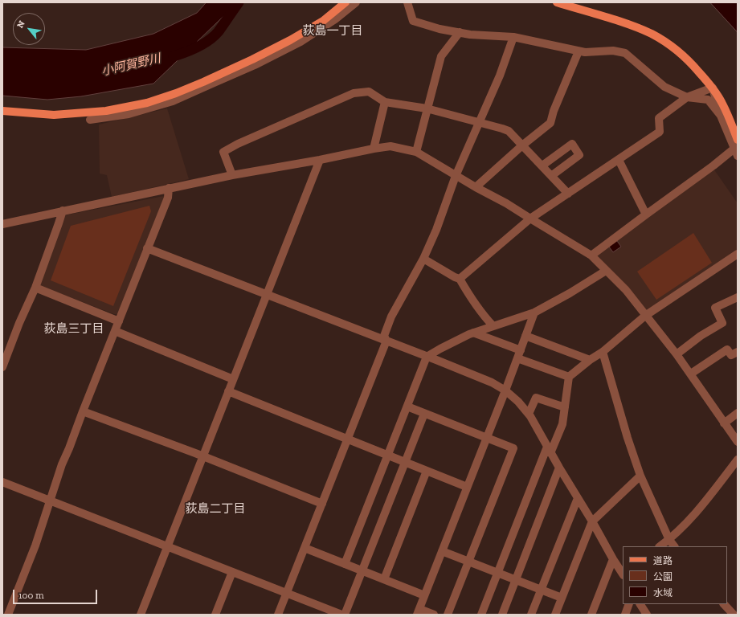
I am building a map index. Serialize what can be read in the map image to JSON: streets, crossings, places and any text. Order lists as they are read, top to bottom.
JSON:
{
  "districts": ["荻島一丁目", "荻島三丁目", "荻島二丁目"],
  "water": ["小阿賀野川"],
  "legend": ["道路", "公園", "水域"],
  "scale_bar": "100 m",
  "north": "top left"
}
